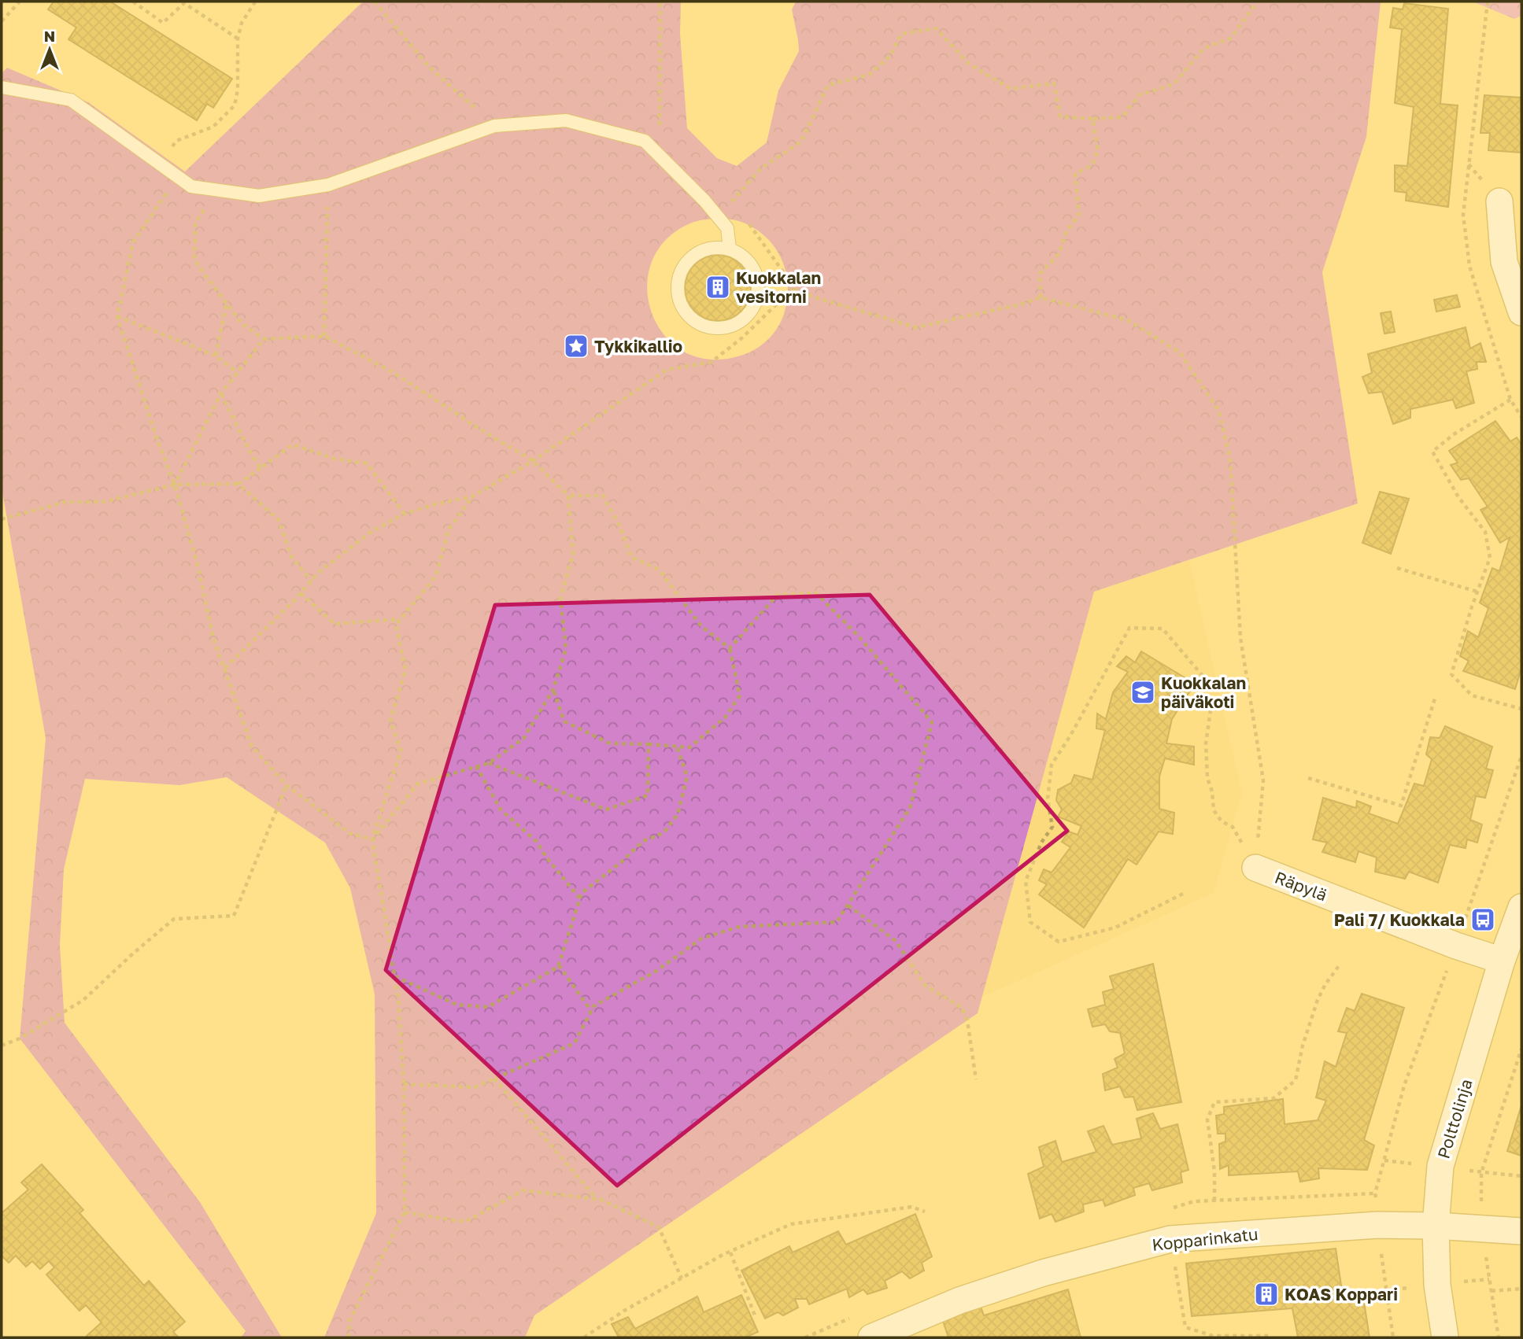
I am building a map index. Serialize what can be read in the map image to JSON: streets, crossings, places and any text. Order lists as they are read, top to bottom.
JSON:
{
  "streets": {
    "street": ["Räpylä", "Polttolinja", "Kopparinkatu"]
  },
  "crossings": [
    ["Räpylä", "Polttolinja"],
    ["Polttolinja", "Kopparinkatu"]
  ],
  "places": {
    "building": ["Kuokkalan vesitorni", "KOAS Koppari"],
    "place": ["Tykkikallio"],
    "school or university": ["Kuokkalan päiväkoti"],
    "bus stop": ["Pali 7/ Kuokkala"]
  },
  "north": "top"
}
